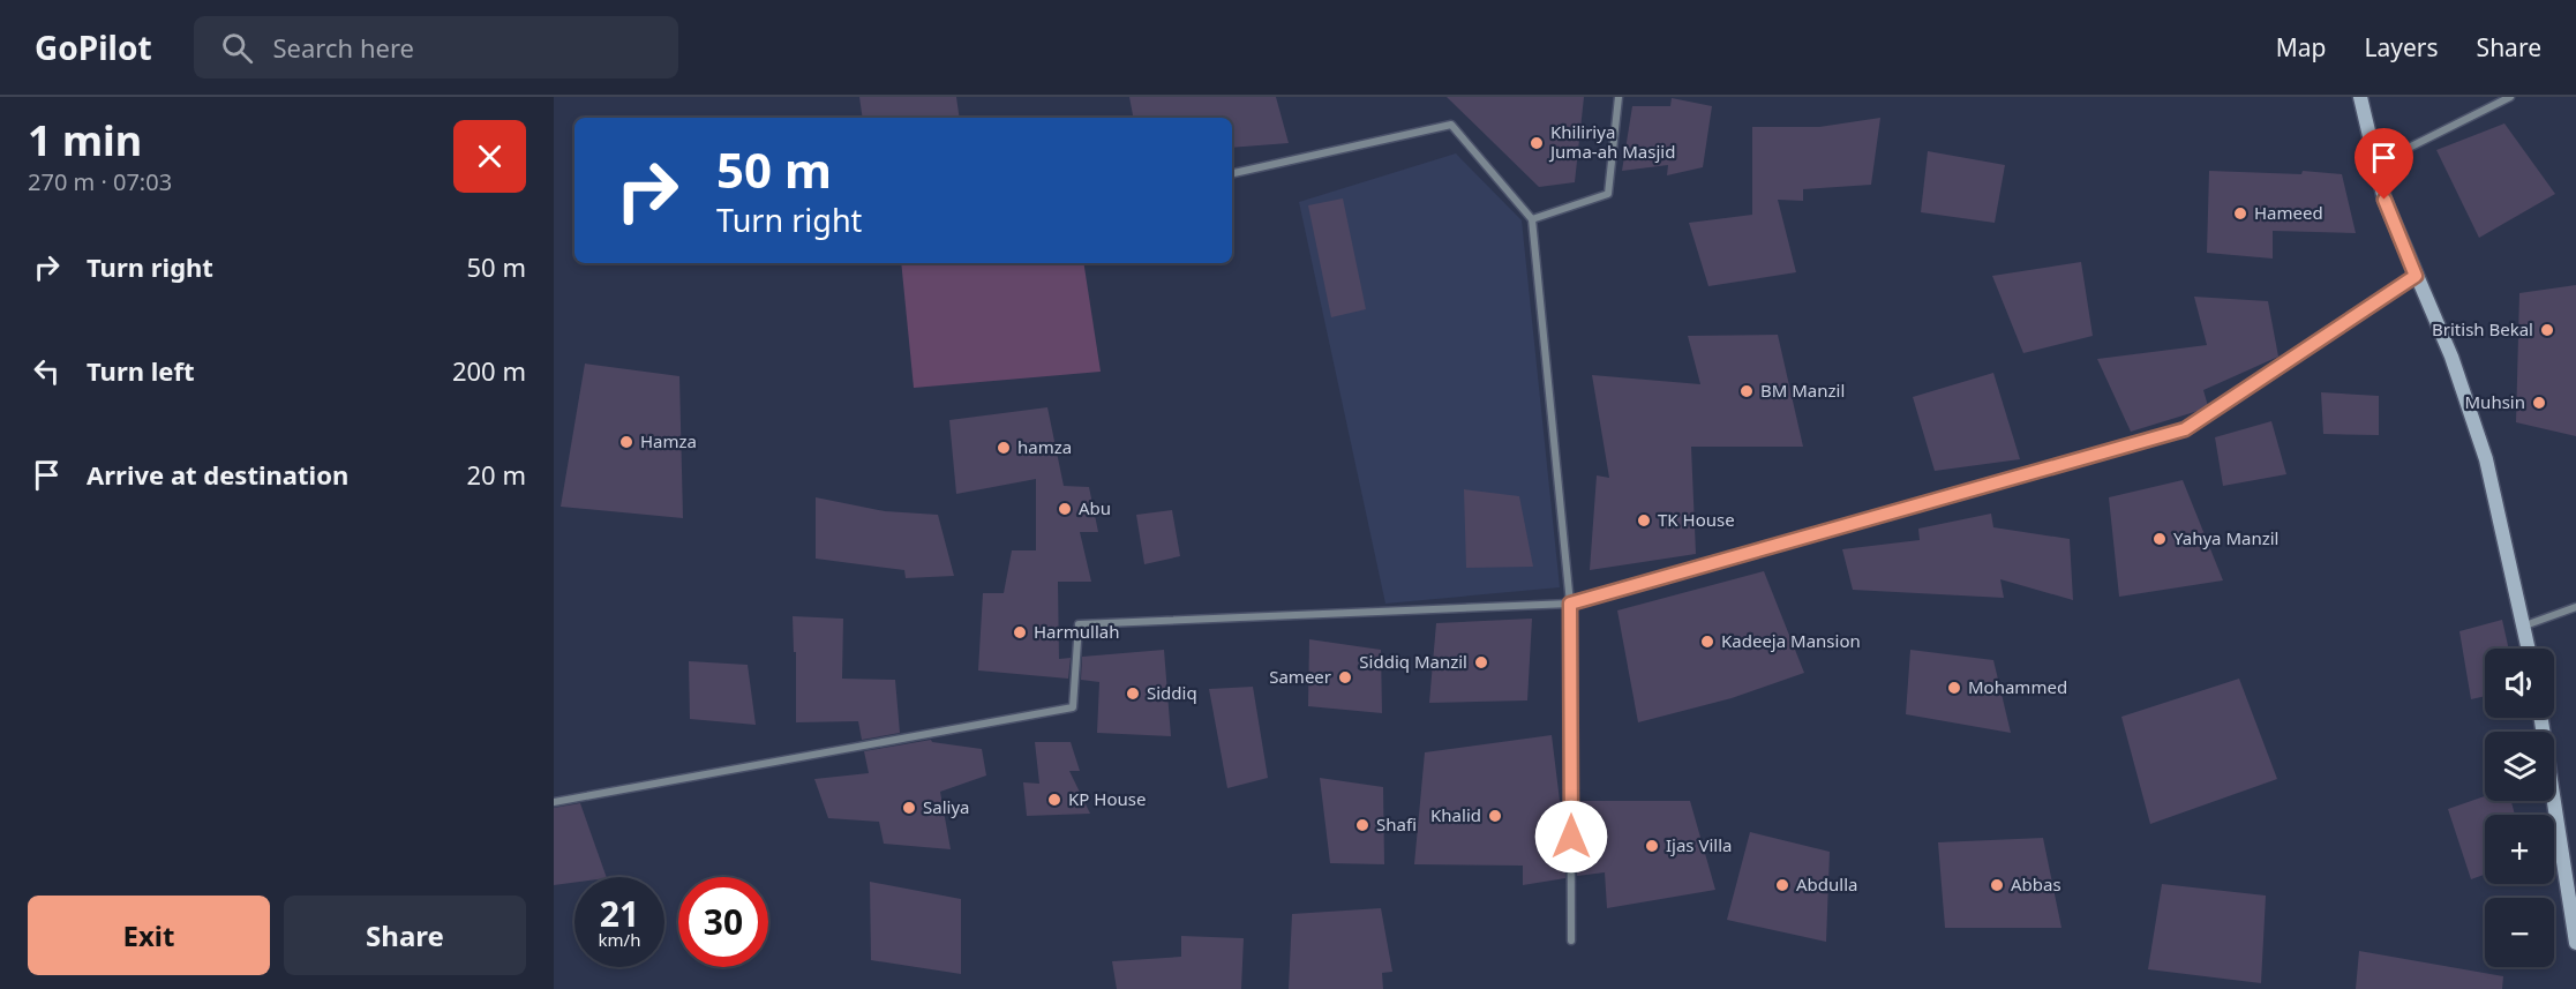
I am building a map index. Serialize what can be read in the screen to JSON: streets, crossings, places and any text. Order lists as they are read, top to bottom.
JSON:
{
  "places": [
    "Khiliriya Juma-ah Masjid",
    "Hameed",
    "British Bekal",
    "BM Manzil",
    "Muhsin",
    "Hamza",
    "hamza",
    "Abu",
    "TK House",
    "Yahya Manzil",
    "Harmullah",
    "Kadeeja Mansion",
    "Siddiq Manzil",
    "Sameer",
    "Mohammed",
    "Siddiq",
    "KP House",
    "Saliya",
    "Khalid",
    "Shafi",
    "Ijas Villa",
    "Abdulla",
    "Abbas"
  ],
  "page": {
    "header": "GoPilot",
    "search": "Search here",
    "nav": ["Map", "Layers", "Share"],
    "heading": ["1 min", "270 m · 07:03"],
    "turn": ["50 m", "Turn right"],
    "list": [
      {
        "name": "Turn right",
        "value": "50 m"
      },
      {
        "name": "Turn left",
        "value": "200 m"
      },
      {
        "name": "Arrive at destination",
        "value": "20 m"
      }
    ],
    "map_buttons": ["+", "−"],
    "speed": "21 km/h",
    "limit": "30",
    "buttons": ["Exit", "Share"]
  }
}
